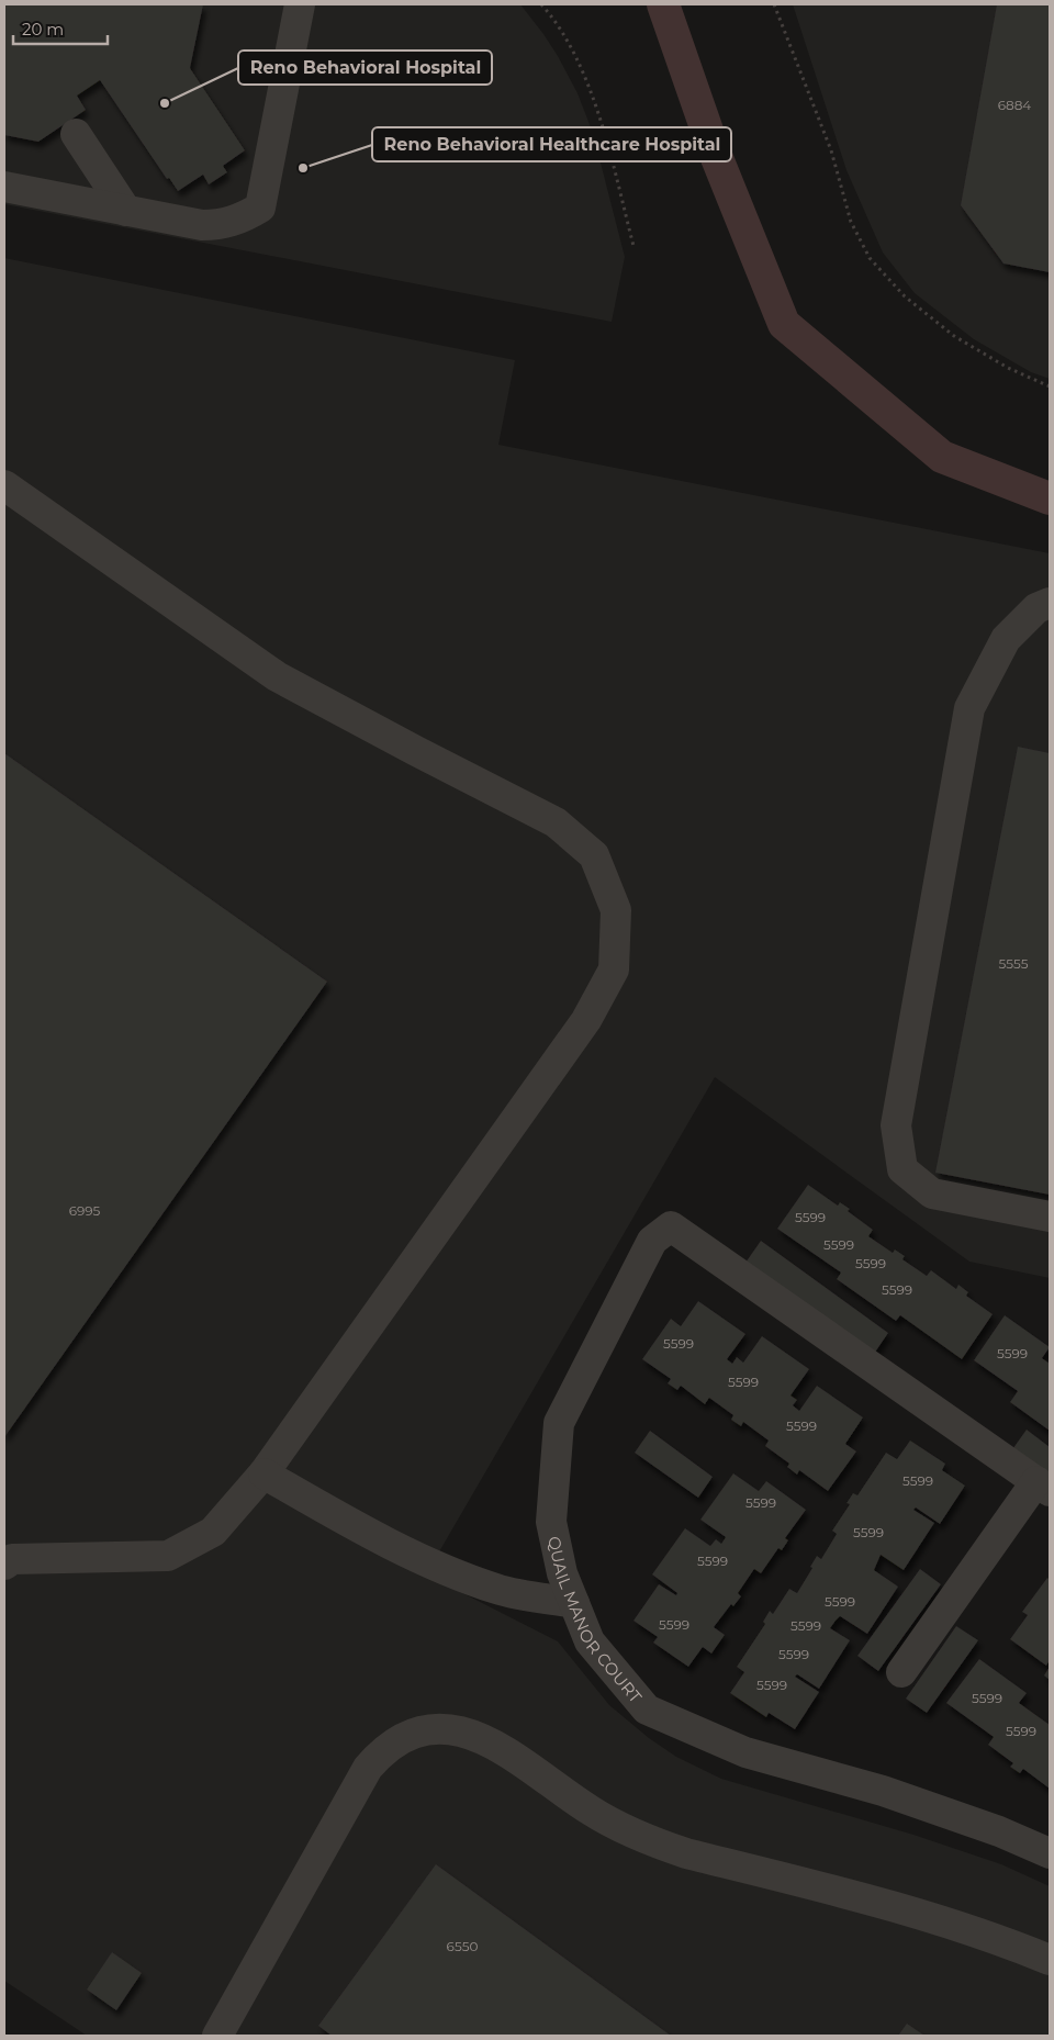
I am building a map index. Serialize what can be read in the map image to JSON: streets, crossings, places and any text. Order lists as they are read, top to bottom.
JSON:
{
  "streets": {
    "street": ["QUAIL MANOR COURT"]
  },
  "places": ["Reno Behavioral Hospital", "Reno Behavioral Healthcare Hospital"],
  "house_numbers": [
    "6884",
    "5555",
    "6995",
    "5599",
    "5599",
    "5599",
    "5599",
    "5599",
    "5599",
    "5599",
    "5599",
    "5599",
    "5599",
    "5599",
    "5599",
    "5599",
    "5599",
    "5599",
    "5599",
    "5599",
    "5599",
    "5599",
    "6550"
  ],
  "scale_bar": "20 m"
}
